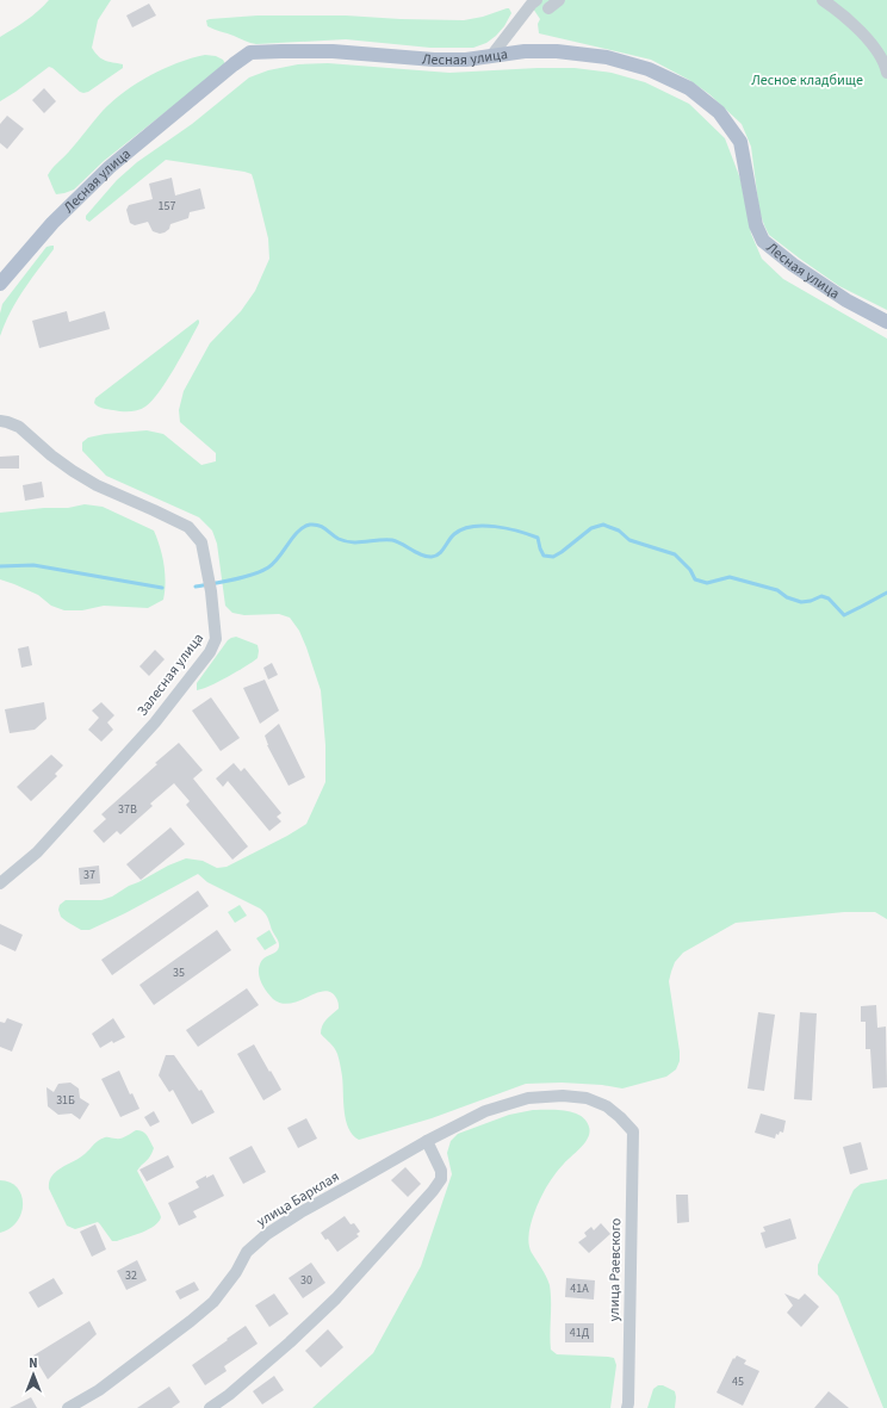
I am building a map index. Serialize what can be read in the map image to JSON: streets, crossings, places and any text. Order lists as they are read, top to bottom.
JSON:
{
  "streets": {
    "main road": ["Лесная улица"],
    "street": ["Залесная улица", "улица Барклая", "улица Раевского"]
  },
  "crossings": [
    ["улица Барклая", "улица Раевского"]
  ],
  "parks": ["Лесное кладбище"],
  "house_numbers": [
    "157",
    "37В",
    "37",
    "35",
    "31Б",
    "32",
    "30",
    "41А",
    "41Д",
    "45"
  ],
  "north": "top"
}
